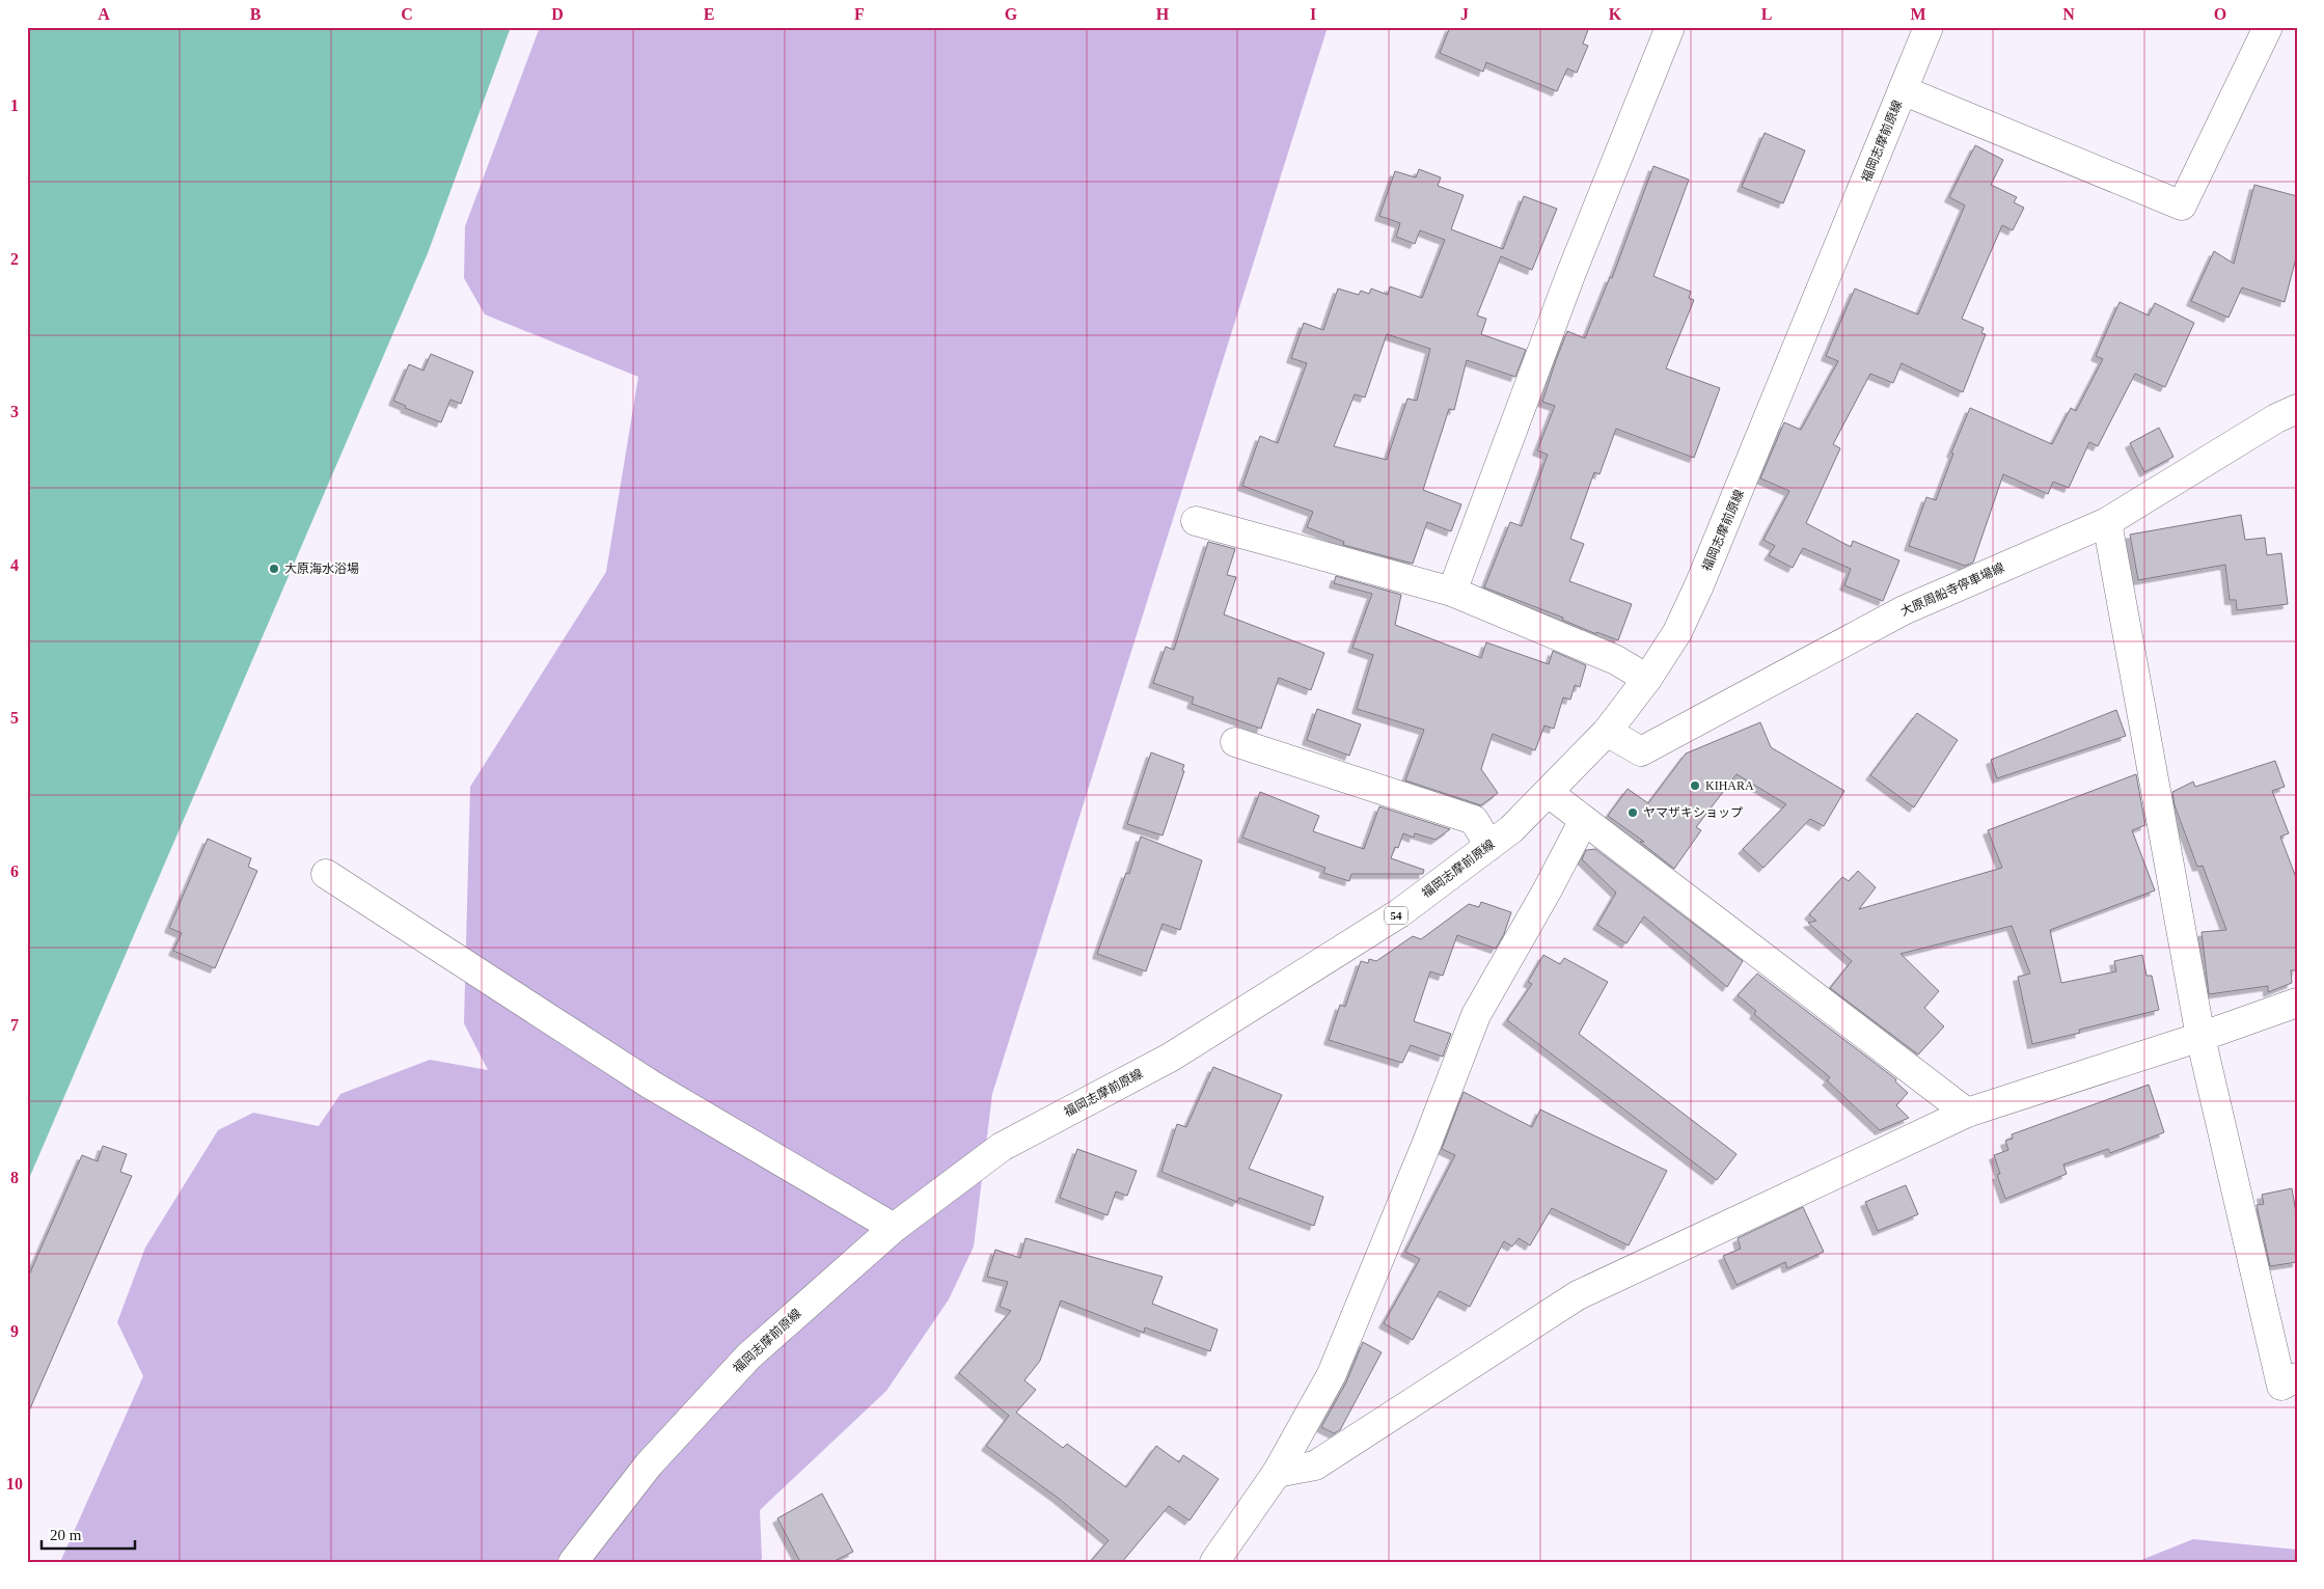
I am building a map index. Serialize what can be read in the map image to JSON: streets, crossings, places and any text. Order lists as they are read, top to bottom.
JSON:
{
  "streets": {
    "street": ["福岡志摩前原線", "大原周船寺停車場線", "54"]
  },
  "crossings": [
    ["福岡志摩前原線", "大原周船寺停車場線"]
  ],
  "places": ["大原海水浴場", "KIHARA", "ヤマザキショップ"],
  "scale_bar": "20 m",
  "grid": {
    "columns": [
      "A",
      "B",
      "C",
      "D",
      "E",
      "F",
      "G",
      "H",
      "I",
      "J",
      "K",
      "L",
      "M",
      "N",
      "O"
    ],
    "rows": [
      "1",
      "2",
      "3",
      "4",
      "5",
      "6",
      "7",
      "8",
      "9",
      "10"
    ]
  }
}
